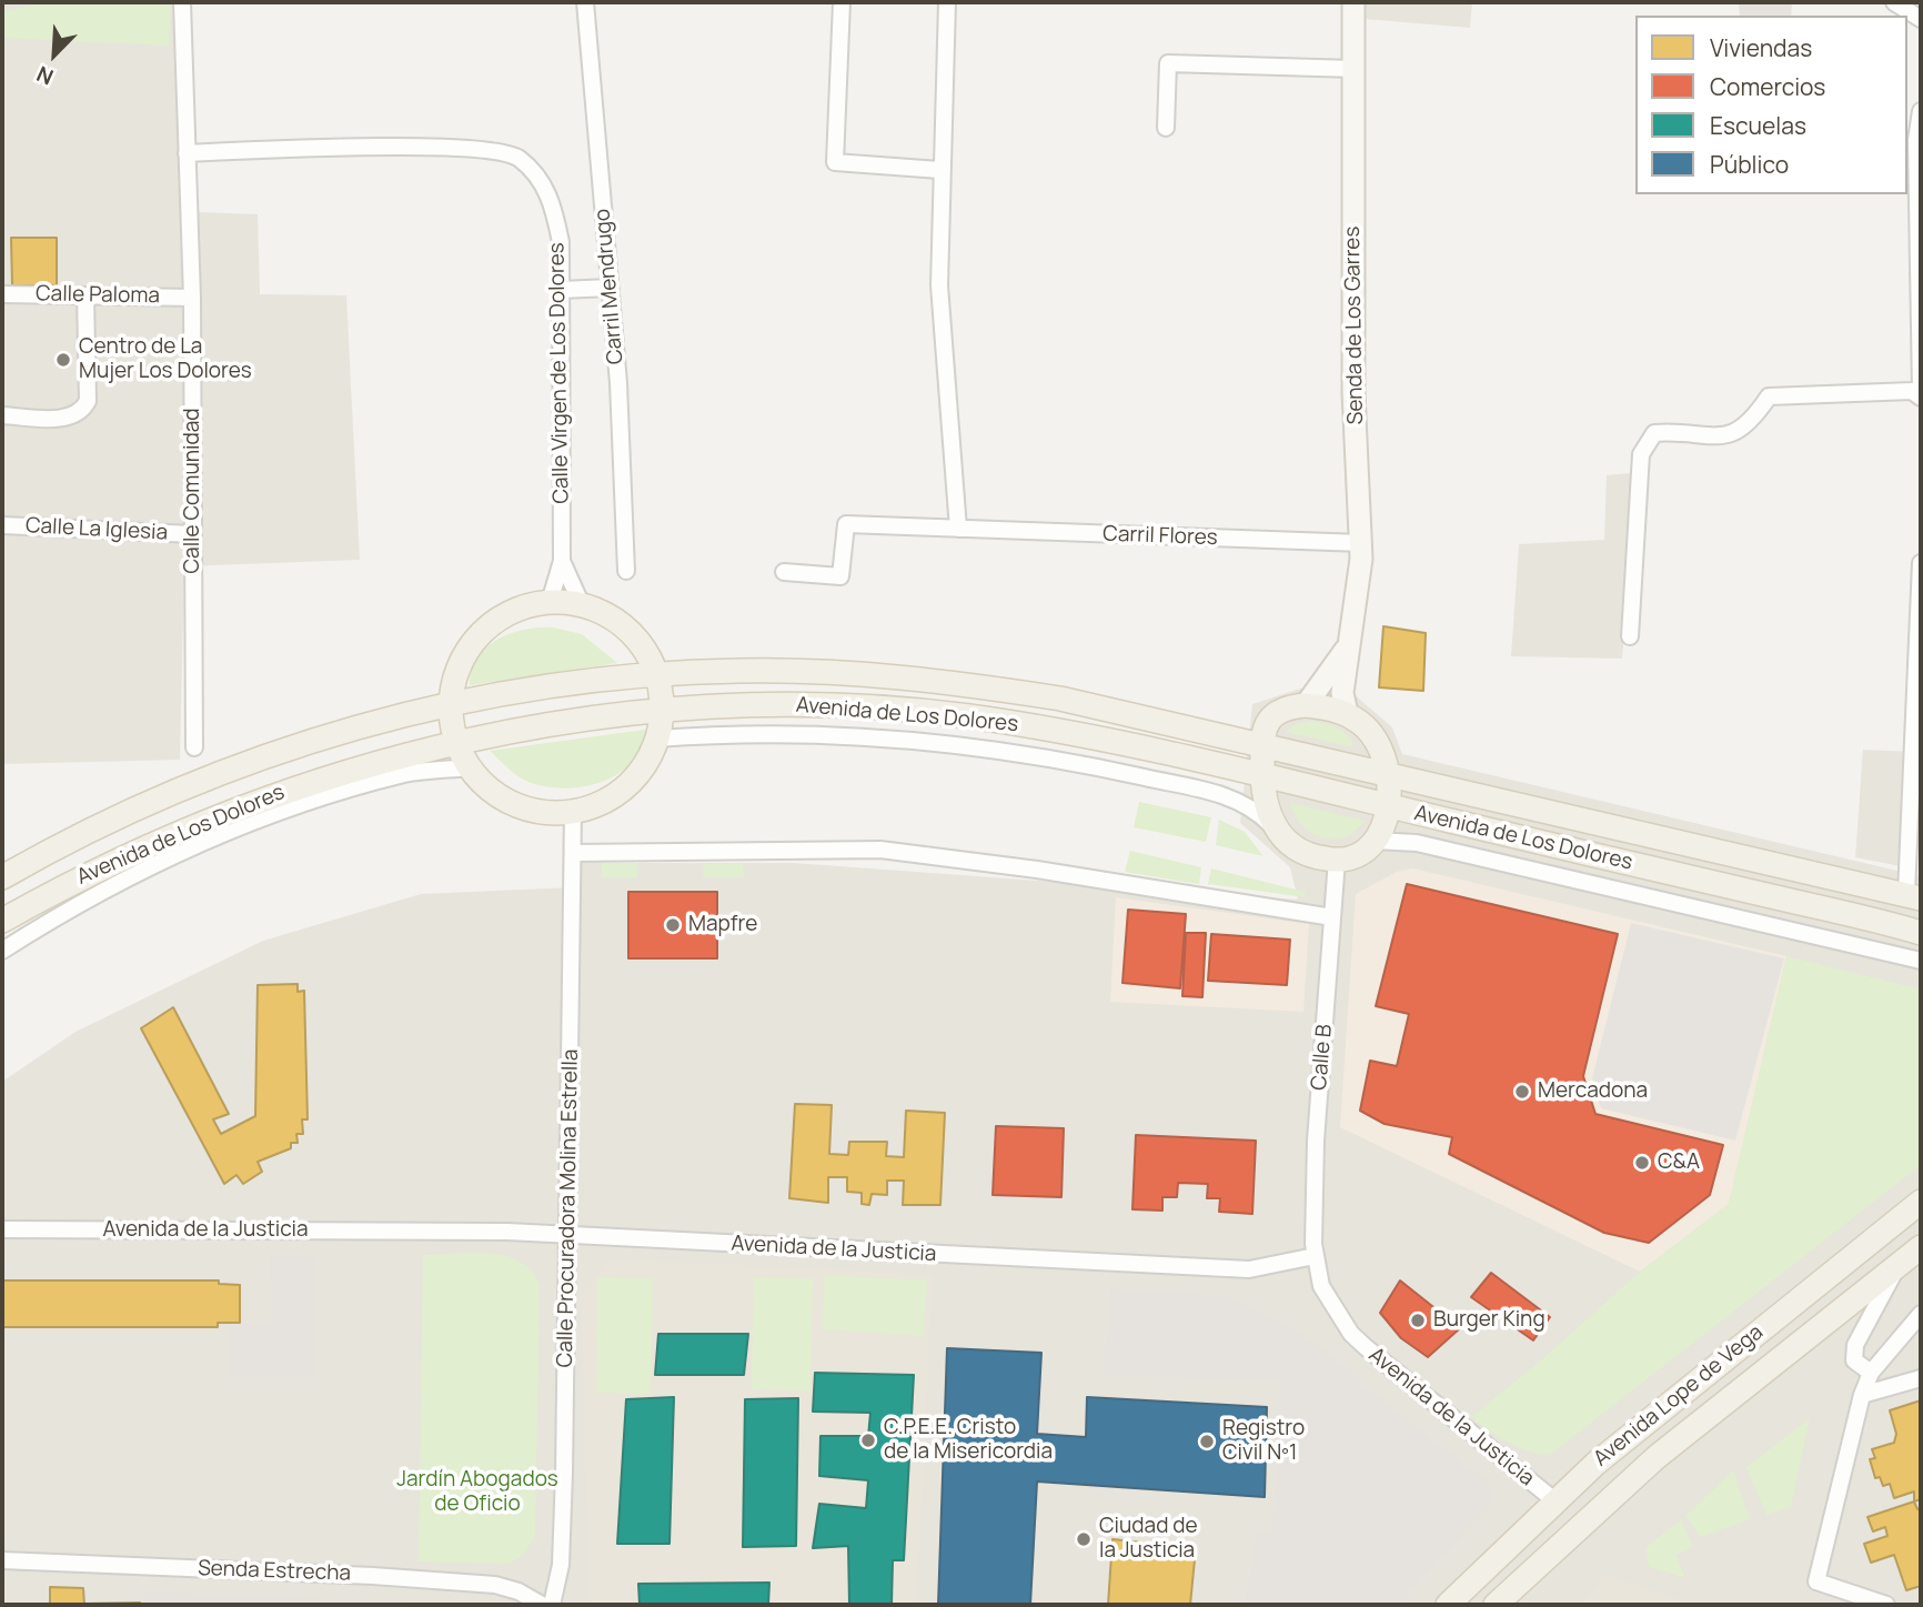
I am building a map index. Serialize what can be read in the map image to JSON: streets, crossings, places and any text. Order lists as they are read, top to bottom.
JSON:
{
  "streets": {
    "main road": ["Avenida de Los Dolores", "Avenida Lope de Vega"],
    "street": [
      "Carril Mendrugo",
      "Calle Paloma",
      "Senda de Los Garres",
      "Calle Virgen de Los Dolores",
      "Calle Comunidad",
      "Calle La Iglesia",
      "Carril Flores",
      "Calle B",
      "Calle Procuradora Molina Estrella",
      "Avenida de la Justicia",
      "Senda Estrecha"
    ]
  },
  "crossings": [
    ["Calle Paloma", "Calle Comunidad"],
    ["Senda de Los Garres", "Carril Flores"],
    ["Calle Virgen de Los Dolores", "Calle Comunidad"],
    ["Calle Comunidad", "Calle La Iglesia"],
    ["Calle B", "Avenida de la Justicia"],
    ["Calle Procuradora Molina Estrella", "Avenida de la Justicia"],
    ["Avenida de la Justicia", "Avenida Lope de Vega"]
  ],
  "parks": ["Jardín Abogados de Oficio"],
  "places": [
    "Centro de La Mujer Los Dolores",
    "Mapfre",
    "Mercadona",
    "C&A",
    "Burger King",
    "C.P.E.E. Cristo de la Misericordia",
    "Registro Civil Nº1",
    "Ciudad de la Justicia"
  ],
  "legend": [
    "Viviendas",
    "Comercios",
    "Escuelas",
    "Público"
  ],
  "north": "bottom left"
}
